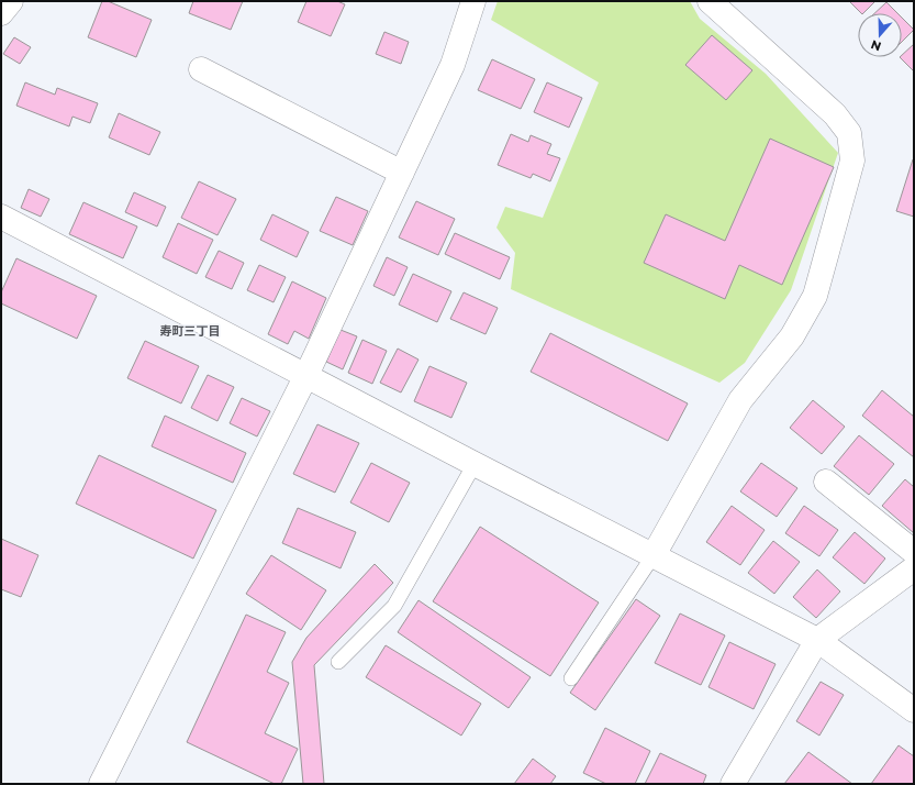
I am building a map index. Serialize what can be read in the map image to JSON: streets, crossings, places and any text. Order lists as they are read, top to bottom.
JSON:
{
  "districts": ["寿町三丁目"],
  "north": "bottom"
}
